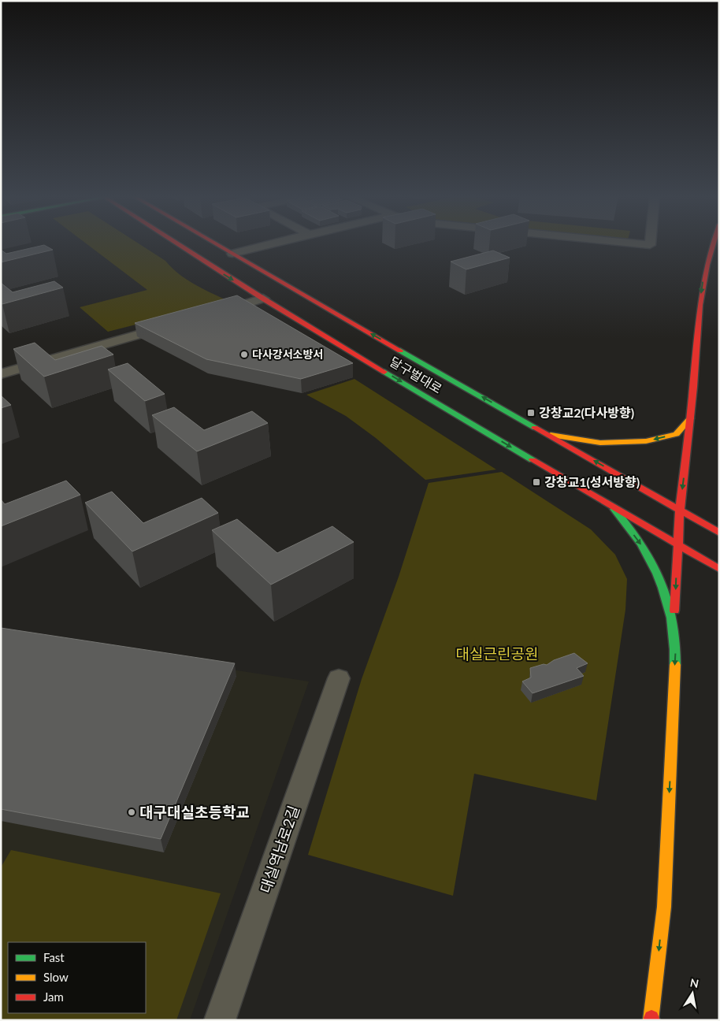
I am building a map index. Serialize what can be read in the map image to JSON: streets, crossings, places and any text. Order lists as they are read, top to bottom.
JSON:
{
  "streets": {
    "main road": ["달구벌대로"],
    "street": ["대실역남로2길"]
  },
  "parks": ["대실근린공원"],
  "places": {
    "other": ["다사강서소방서", "대구대실초등학교"],
    "transit": ["강창교2(다사방향)", "강창교1(성서방향)"]
  },
  "legend": ["Fast", "Slow", "Jam"],
  "north": "top"
}
